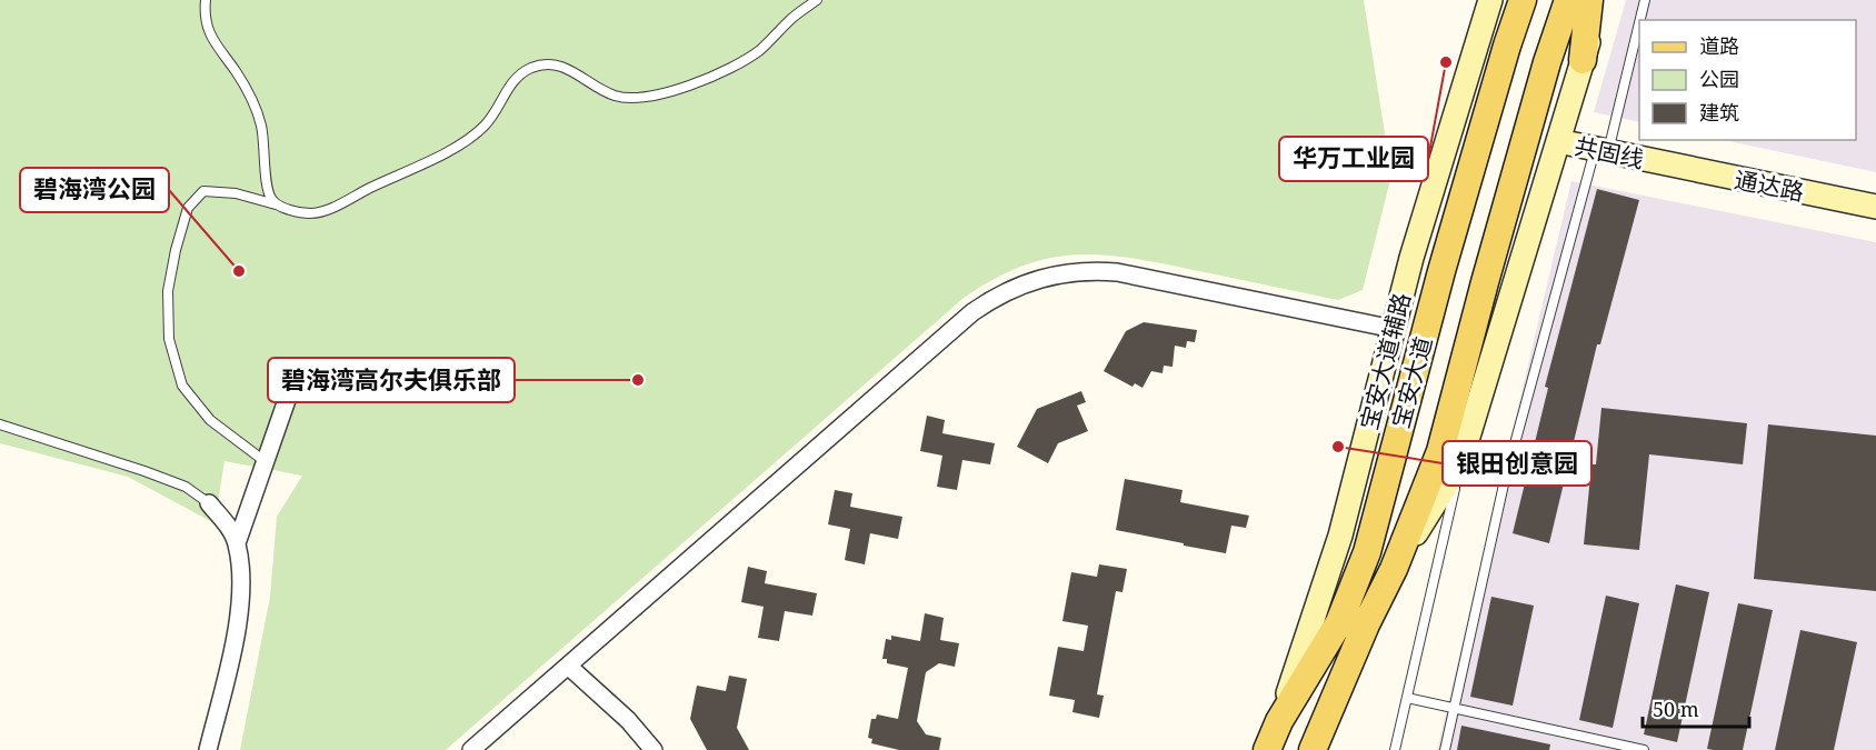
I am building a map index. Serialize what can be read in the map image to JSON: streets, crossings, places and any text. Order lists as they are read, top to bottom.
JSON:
{
  "streets": {
    "main road": [
      "共固线",
      "通达路",
      "宝安大道辅路",
      "宝安大道"
    ]
  },
  "crossings": [
    ["共固线", "通达路"],
    ["宝安大道辅路", "宝安大道"]
  ],
  "places": [
    "华万工业园",
    "碧海湾公园",
    "碧海湾高尔夫俱乐部",
    "银田创意园"
  ],
  "legend": ["道路", "公园", "建筑"],
  "scale_bar": "50 m"
}
